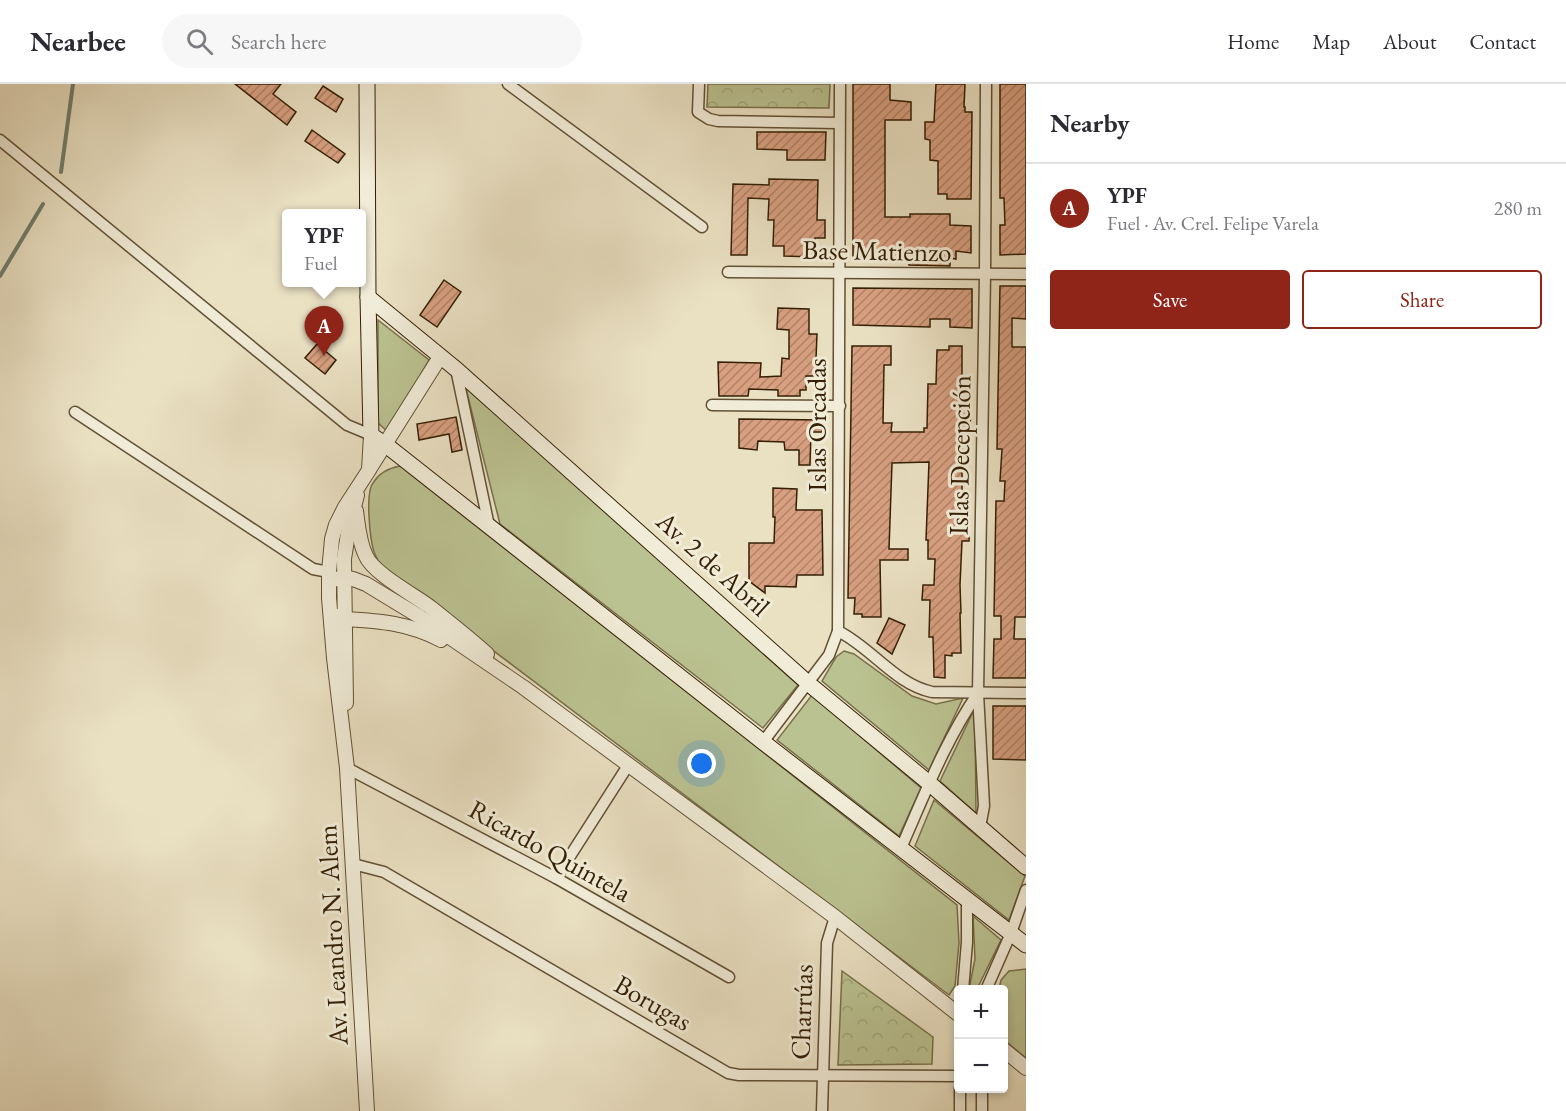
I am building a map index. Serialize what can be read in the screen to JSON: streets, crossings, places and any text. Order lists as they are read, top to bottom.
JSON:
{
  "streets": {
    "main road": ["Av. 2 de Abril"],
    "street": [
      "Base Matienzo",
      "Islas Orcadas",
      "Islas Decepción",
      "Ricardo Quintela",
      "Av. Leandro N. Alem",
      "Borugas",
      "Charrúas"
    ]
  },
  "crossings": [
    ["Base Matienzo", "Islas Orcadas"],
    ["Base Matienzo", "Islas Decepción"],
    ["Islas Orcadas", "Av. 2 de Abril"],
    ["Islas Decepción", "Av. 2 de Abril"],
    ["Ricardo Quintela", "Av. Leandro N. Alem"],
    ["Av. Leandro N. Alem", "Borugas"],
    ["Borugas", "Charrúas"]
  ],
  "page": {
    "header": "Nearbee",
    "search": "Search here",
    "nav": [
      "Home",
      "Map",
      "About",
      "Contact"
    ],
    "heading": "Nearby",
    "list": [
      {
        "mark": "A",
        "name": "YPF",
        "note": "Fuel · Av. Crel. Felipe Varela",
        "value": "280 m"
      }
    ],
    "popup": ["YPF", "Fuel"],
    "buttons": ["Save", "Share"],
    "pins": "A",
    "map_buttons": ["+", "−"]
  }
}
